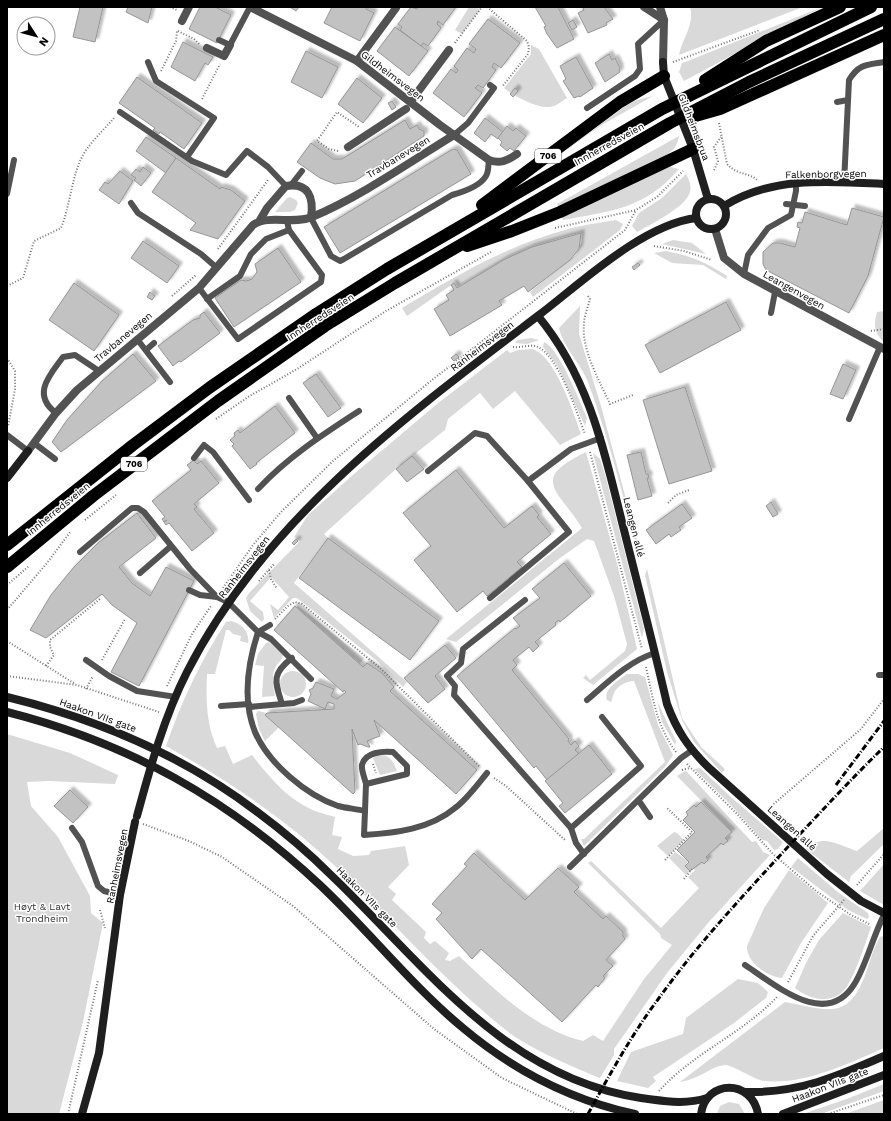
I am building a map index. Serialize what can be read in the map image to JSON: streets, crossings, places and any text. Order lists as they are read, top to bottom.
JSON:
{
  "streets": {
    "highway": ["Innherredsveien", "706"],
    "street": [
      "Gildheimsvegen",
      "Gildheimsbrua",
      "Travbanevegen",
      "Falkenborgvegen",
      "Leangenvegen",
      "Ranheimsvegen",
      "Leangen allé",
      "Haakon VIIs gate"
    ]
  },
  "crossings": [
    ["Gildheimsvegen", "Travbanevegen"],
    ["Gildheimsbrua", "706"],
    ["Gildheimsbrua", "Falkenborgvegen"],
    ["Gildheimsbrua", "Leangenvegen"],
    ["Gildheimsbrua", "Ranheimsvegen"],
    ["Innherredsveien", "706"],
    ["Falkenborgvegen", "Leangenvegen"],
    ["Falkenborgvegen", "Ranheimsvegen"],
    ["Leangenvegen", "Ranheimsvegen"],
    ["Ranheimsvegen", "Leangen allé"]
  ],
  "parks": ["Høyt & Lavt Trondheim"],
  "north": "bottom right"
}
